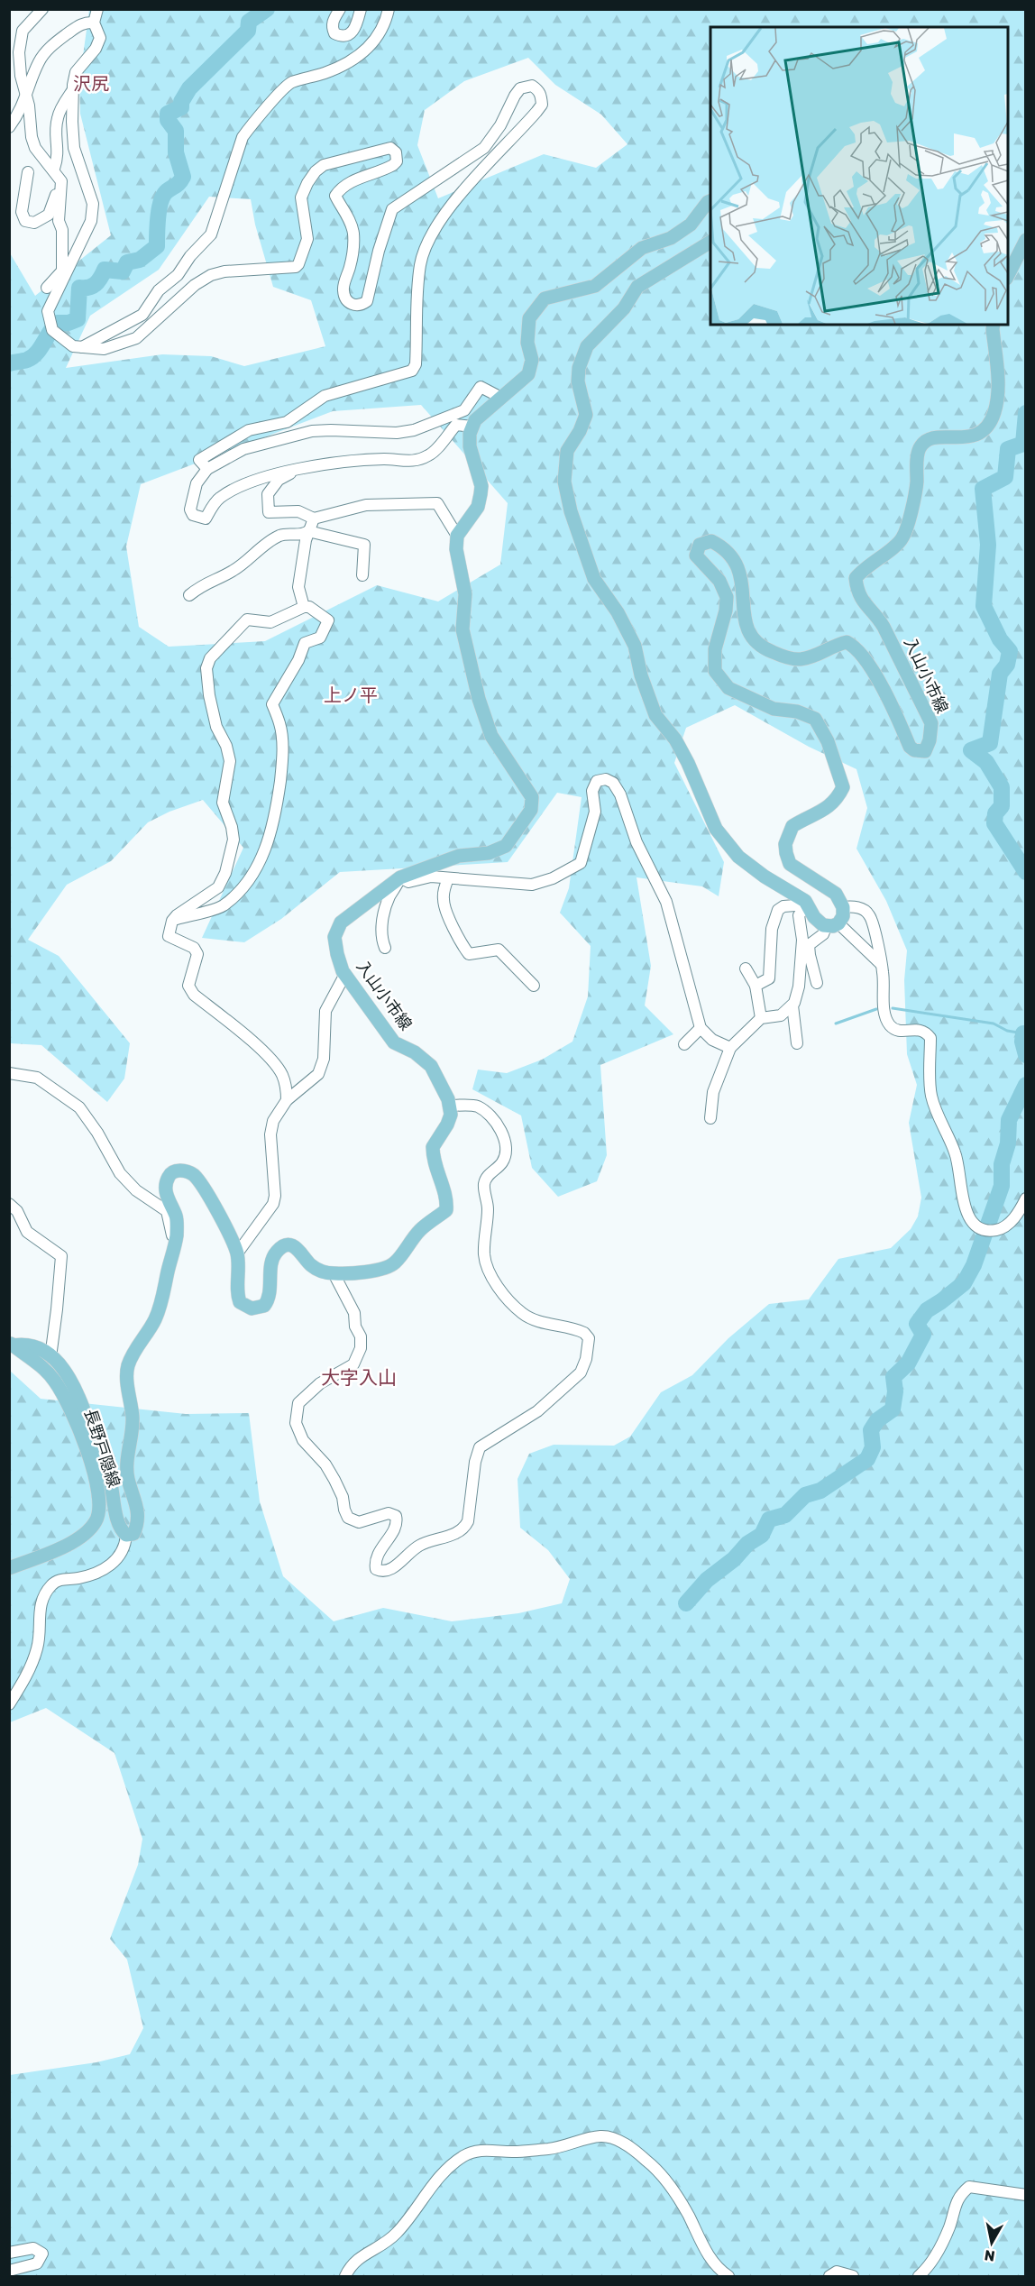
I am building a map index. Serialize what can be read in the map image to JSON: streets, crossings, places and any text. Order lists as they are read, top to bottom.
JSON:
{
  "streets": {
    "main road": ["入山小市線", "長野戸隠線"]
  },
  "districts": ["沢尻", "上ノ平", "大字入山"],
  "north": "bottom"
}
